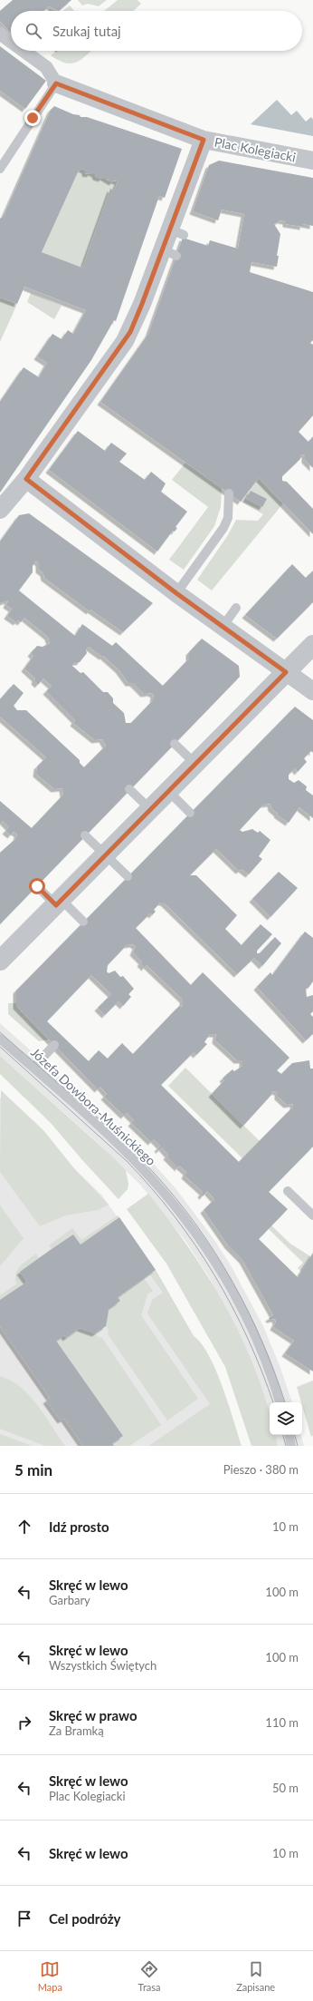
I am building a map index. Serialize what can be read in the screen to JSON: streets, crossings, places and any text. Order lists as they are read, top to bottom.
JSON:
{
  "streets": {
    "street": ["Plac Kolegiacki"],
    "lane": ["Józefa Dowbora-Muśnickiego"]
  },
  "page": {
    "search": "Szukaj tutaj",
    "heading": ["5 min", "Pieszo · 380 m"],
    "list": [
      ["Idź prosto", "10 m"],
      ["Skręć w lewo", "Garbary", "100 m"],
      ["Skręć w lewo", "Wszystkich Świętych", "100 m"],
      ["Skręć w prawo", "Za Bramką", "110 m"],
      ["Skręć w lewo", "Plac Kolegiacki", "50 m"],
      ["Skręć w lewo", "10 m"],
      "Cel podróży"
    ],
    "nav": ["Mapa", "Trasa", "Zapisane"]
  }
}
